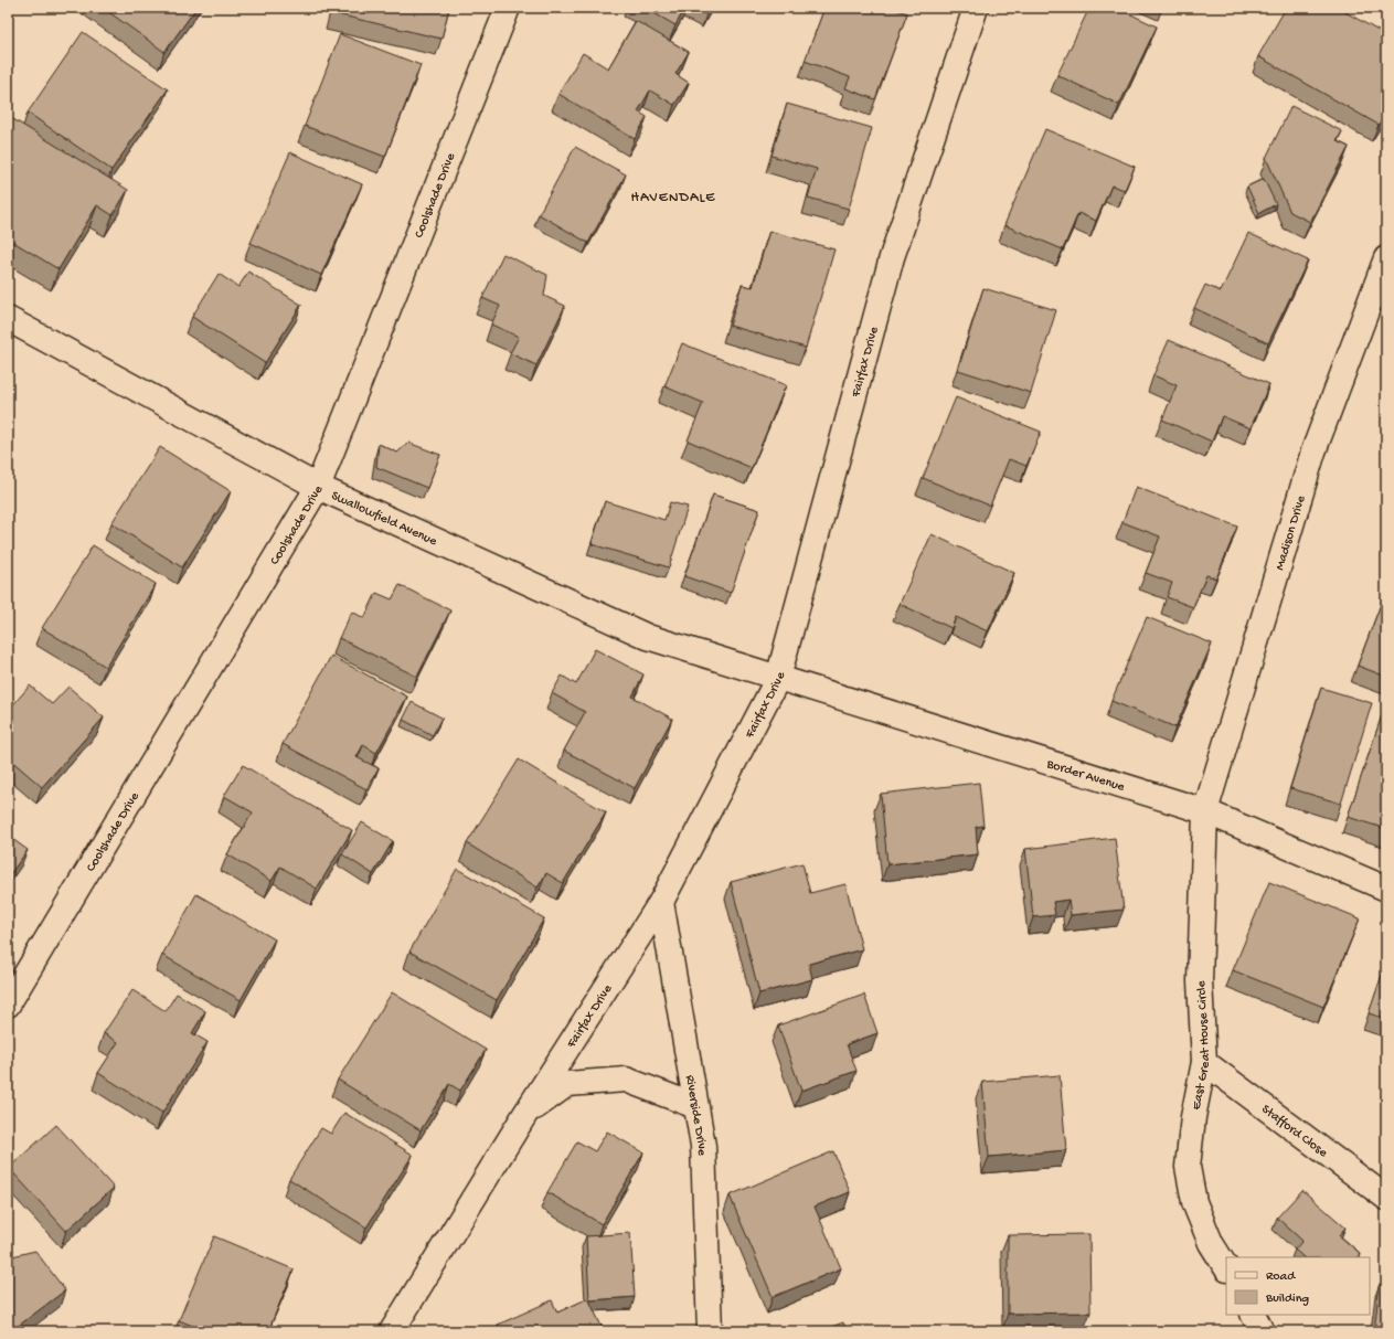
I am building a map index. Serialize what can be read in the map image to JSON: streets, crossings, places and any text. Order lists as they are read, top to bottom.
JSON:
{
  "streets": {
    "street": [
      "Coolshade Drive",
      "Fairfax Drive",
      "Swallowfield Avenue",
      "Madison Drive",
      "Border Avenue",
      "East Great House Circle",
      "Riverside Drive",
      "Stafford Close"
    ]
  },
  "crossings": [
    ["Coolshade Drive", "Swallowfield Avenue"],
    ["Fairfax Drive", "Swallowfield Avenue"],
    ["Fairfax Drive", "Border Avenue"],
    ["Fairfax Drive", "Riverside Drive"],
    ["Swallowfield Avenue", "Border Avenue"],
    ["Madison Drive", "Border Avenue"],
    ["Madison Drive", "East Great House Circle"],
    ["Border Avenue", "East Great House Circle"],
    ["East Great House Circle", "Stafford Close"]
  ],
  "districts": ["HAVENDALE"],
  "legend": ["Road", "Building"]
}
